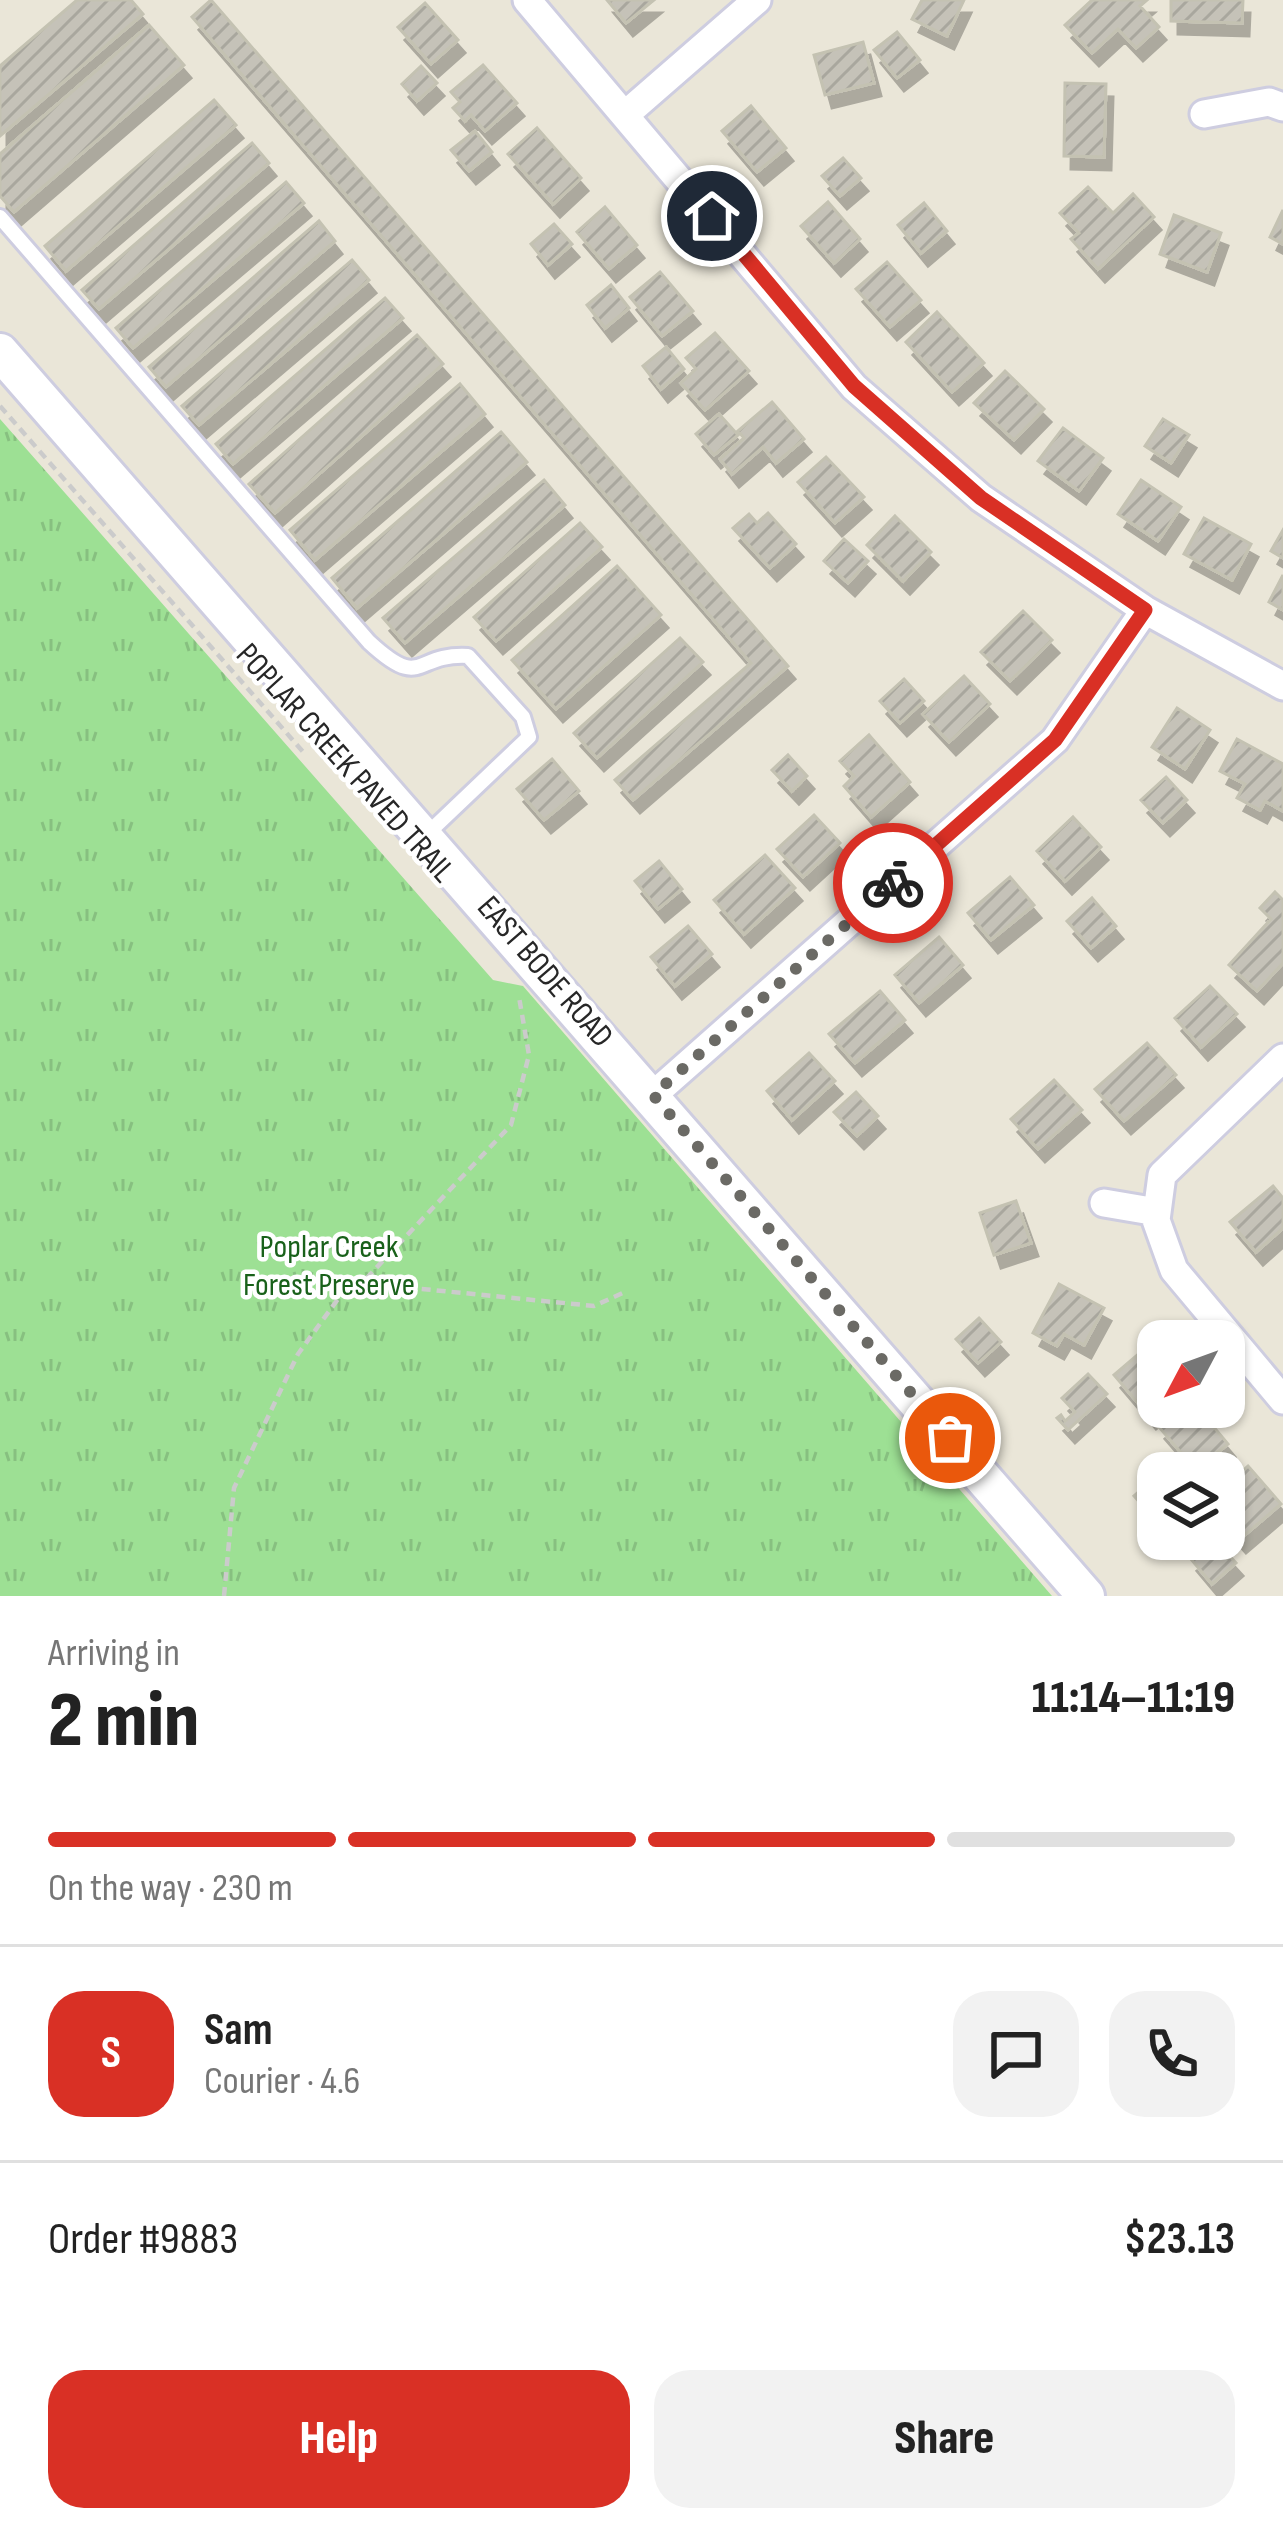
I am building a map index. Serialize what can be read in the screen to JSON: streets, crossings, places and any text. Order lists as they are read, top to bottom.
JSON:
{
  "streets": {
    "street": ["EAST BODE ROAD"],
    "path": ["POPLAR CREEK PAVED TRAIL"]
  },
  "parks": ["Poplar Creek Forest Preserve"],
  "north": "bottom left",
  "page": {
    "heading": ["2 min", "Arriving in", "11:14–11:19"],
    "panel": [
      "Sam",
      "Courier · 4.6",
      "Order #9883",
      "$23.13"
    ],
    "bar": "On the way · 230 m",
    "round": "S",
    "buttons": ["Help", "Share"]
  }
}
